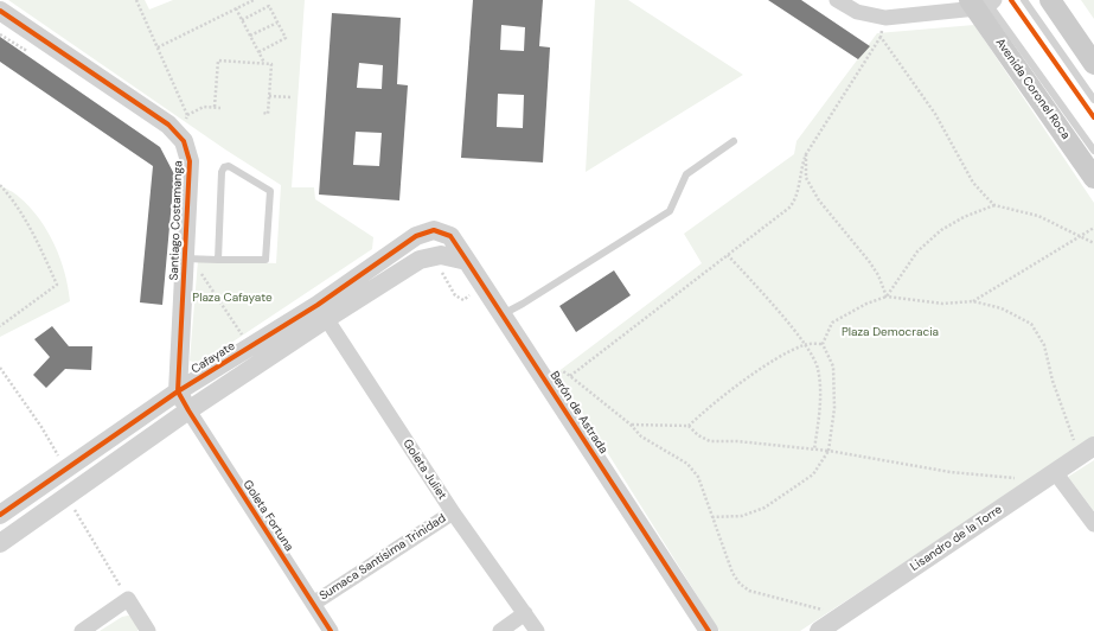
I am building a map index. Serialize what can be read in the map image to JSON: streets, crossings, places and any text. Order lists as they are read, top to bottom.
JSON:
{
  "streets": {
    "main road": ["Avenida Coronel Roca"],
    "street": [
      "Santiago Costamanga",
      "Cafayate",
      "Berón de Astrada",
      "Goleta Juliet",
      "Goleta Fortuna",
      "Lisandro de la Torre",
      "Sumaca Santísima Trinidad"
    ]
  },
  "crossings": [
    ["Santiago Costamanga", "Cafayate"],
    ["Cafayate", "Berón de Astrada"],
    ["Cafayate", "Goleta Juliet"],
    ["Cafayate", "Goleta Fortuna"],
    ["Goleta Juliet", "Sumaca Santísima Trinidad"],
    ["Goleta Fortuna", "Sumaca Santísima Trinidad"]
  ],
  "parks": ["Plaza Cafayate", "Plaza Democracia"]
}
